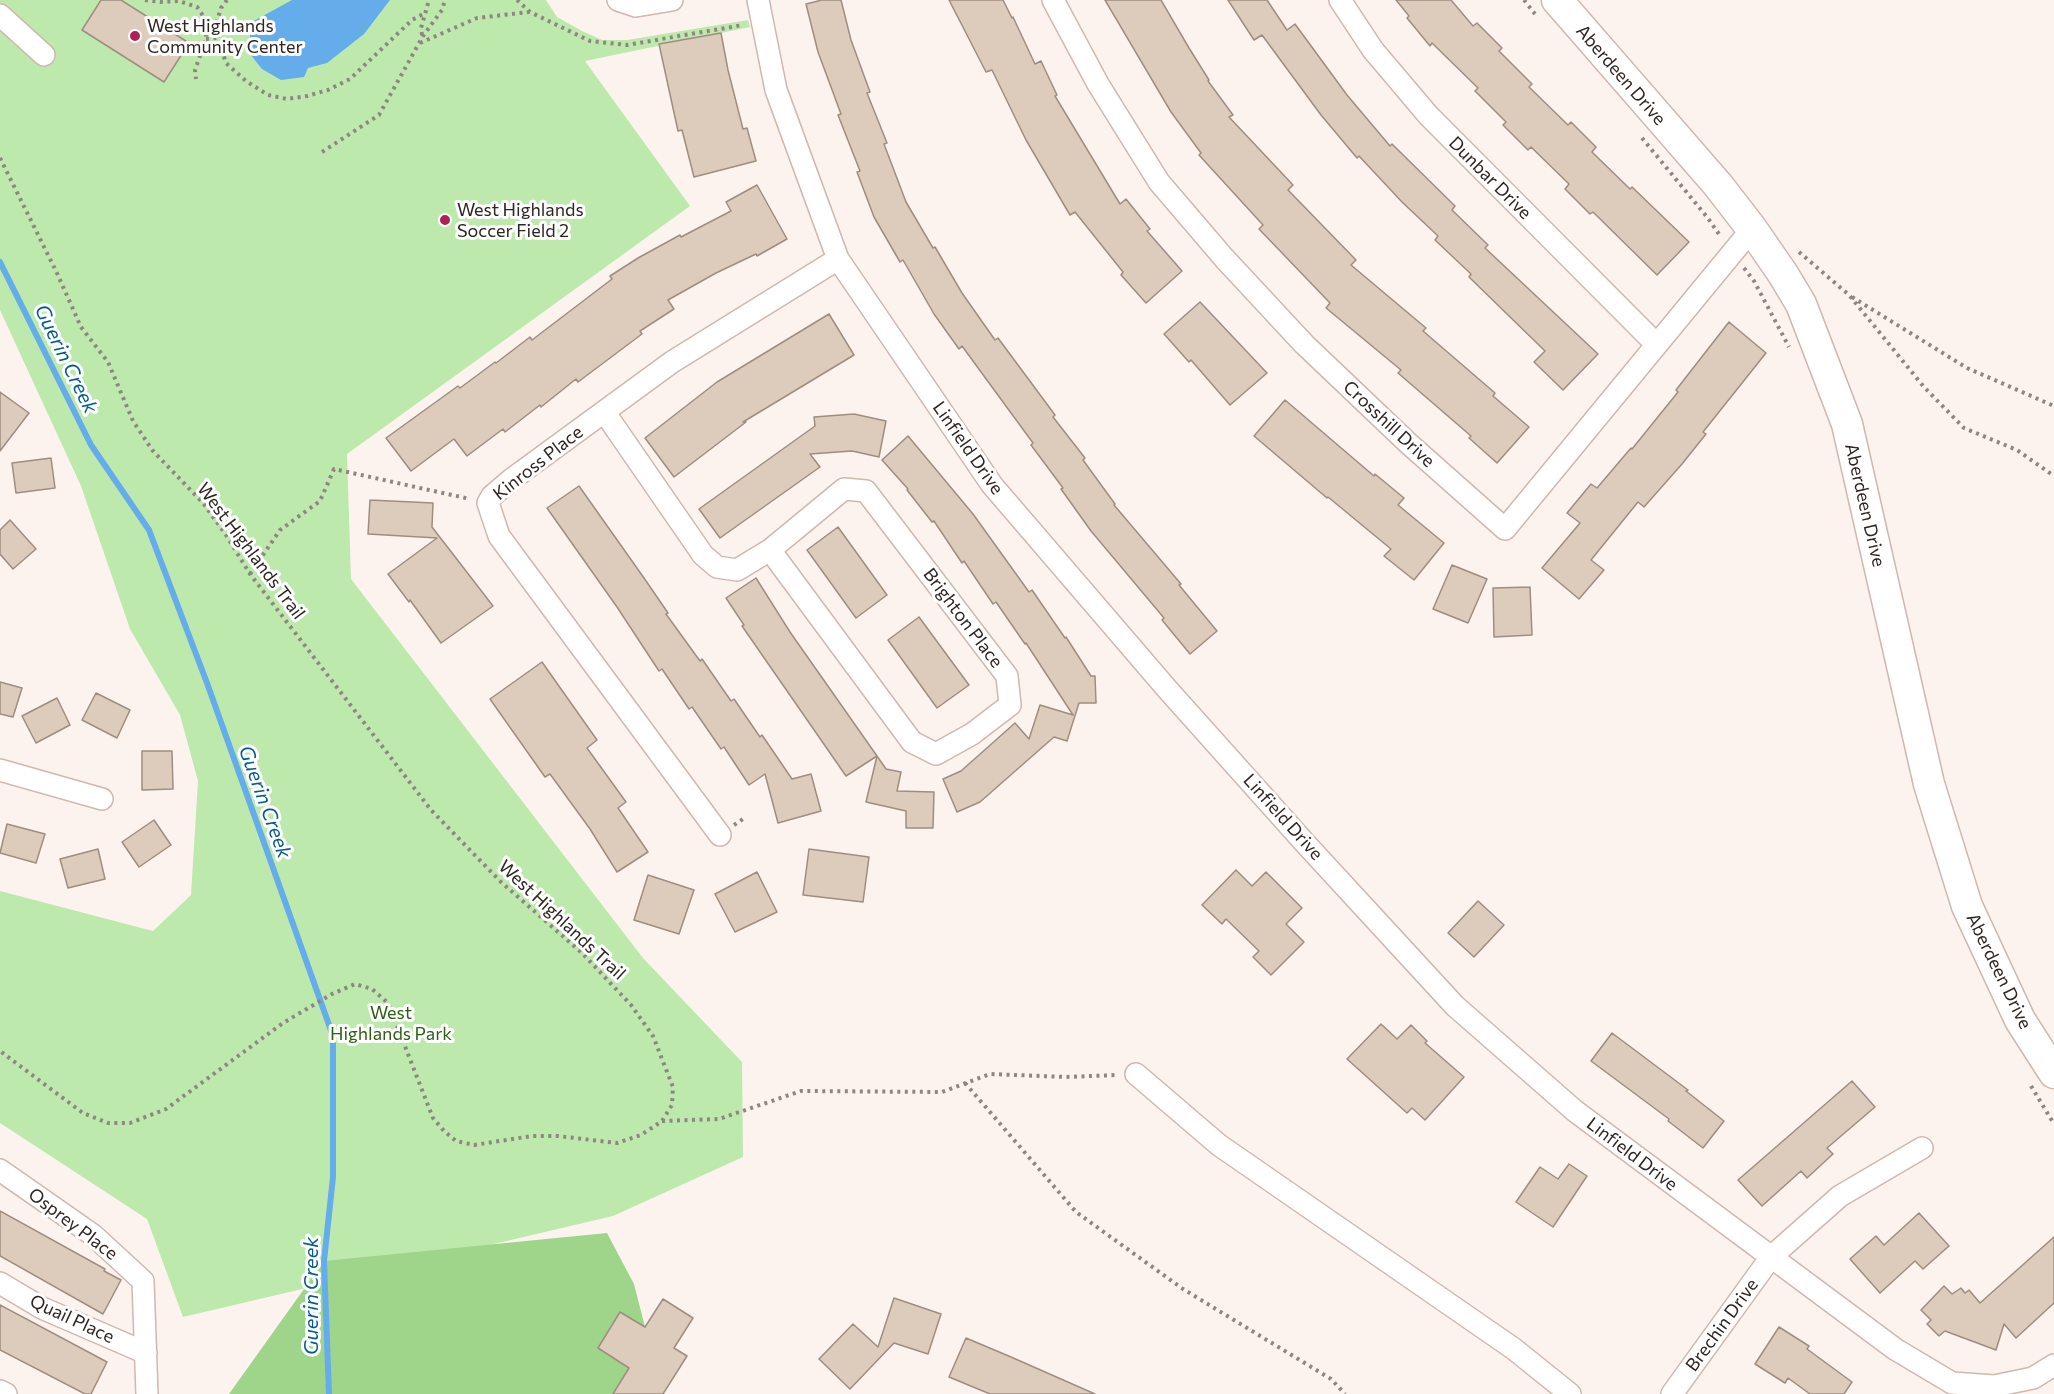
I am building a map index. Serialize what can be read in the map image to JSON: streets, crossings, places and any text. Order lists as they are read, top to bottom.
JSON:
{
  "streets": {
    "street": [
      "Aberdeen Drive",
      "Dunbar Drive",
      "Crosshill Drive",
      "Linfield Drive",
      "Kinross Place",
      "Brighton Place",
      "Osprey Place",
      "Quail Place",
      "Brechin Drive"
    ],
    "path": ["West Highlands Trail"]
  },
  "crossings": [
    ["Aberdeen Drive", "Crosshill Drive"],
    ["Dunbar Drive", "Crosshill Drive"],
    ["Linfield Drive", "Kinross Place"],
    ["Linfield Drive", "Brechin Drive"],
    ["Kinross Place", "Brighton Place"],
    ["Osprey Place", "Quail Place"]
  ],
  "water": ["Guerin Creek"],
  "parks": ["West Highlands Park"],
  "places": ["West Highlands Community Center", "West Highlands Soccer Field 2"]
}
